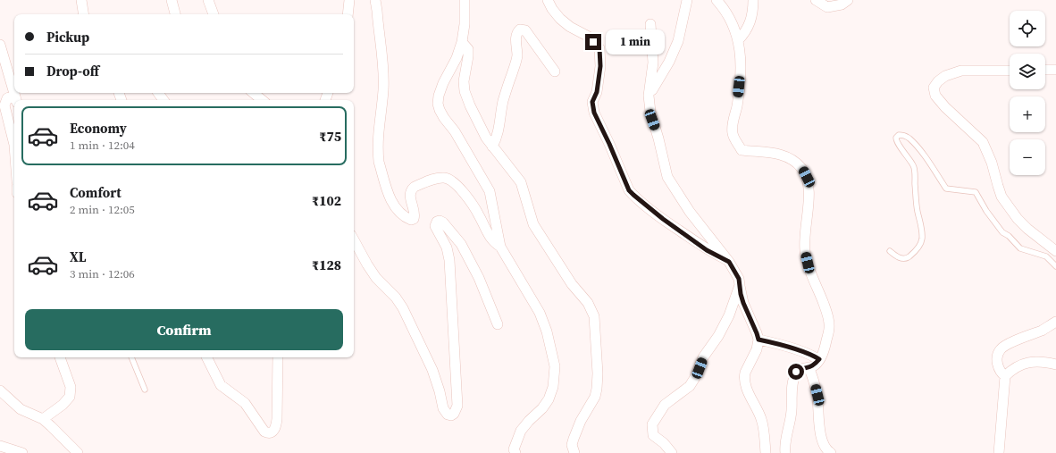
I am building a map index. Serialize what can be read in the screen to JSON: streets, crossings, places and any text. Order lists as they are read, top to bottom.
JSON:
{
  "page": {
    "map_buttons": ["+", "−"],
    "banner": ["Pickup", "Drop-off"],
    "bubble": "1 min",
    "list": [
      {
        "name": "Economy",
        "note": "1 min · 12:04",
        "value": "₹75"
      },
      {
        "name": "Comfort",
        "note": "2 min · 12:05",
        "value": "₹102"
      },
      {
        "name": "XL",
        "note": "3 min · 12:06",
        "value": "₹128"
      }
    ],
    "buttons": "Confirm"
  }
}
